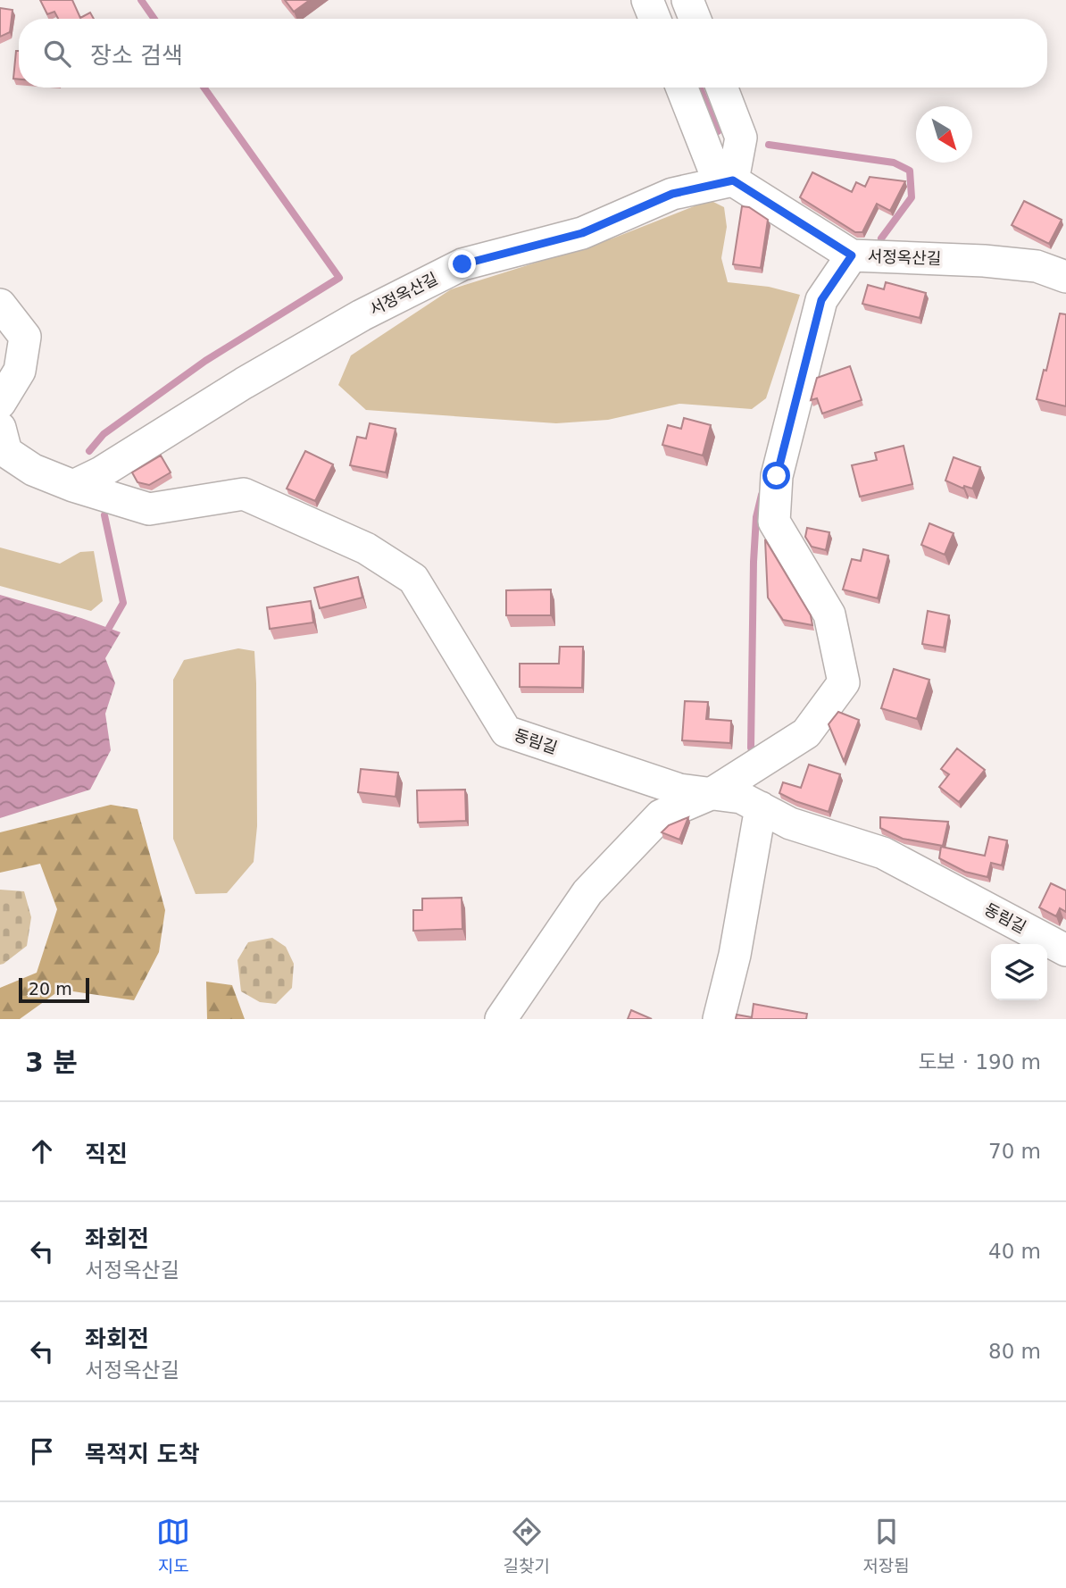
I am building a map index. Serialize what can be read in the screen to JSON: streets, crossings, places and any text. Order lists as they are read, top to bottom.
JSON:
{
  "streets": {
    "lane": ["서정옥산길", "동림길"]
  },
  "crossings": [
    ["서정옥산길", "동림길"]
  ],
  "scale_bar": "20 m",
  "north": "bottom right",
  "page": {
    "search": "장소 검색",
    "scale": "20 m",
    "heading": ["3 분", "도보 · 190 m"],
    "list": [
      ["직진", "70 m"],
      ["좌회전", "서정옥산길", "40 m"],
      ["좌회전", "서정옥산길", "80 m"],
      "목적지 도착"
    ],
    "nav": ["지도", "길찾기", "저장됨"]
  }
}
